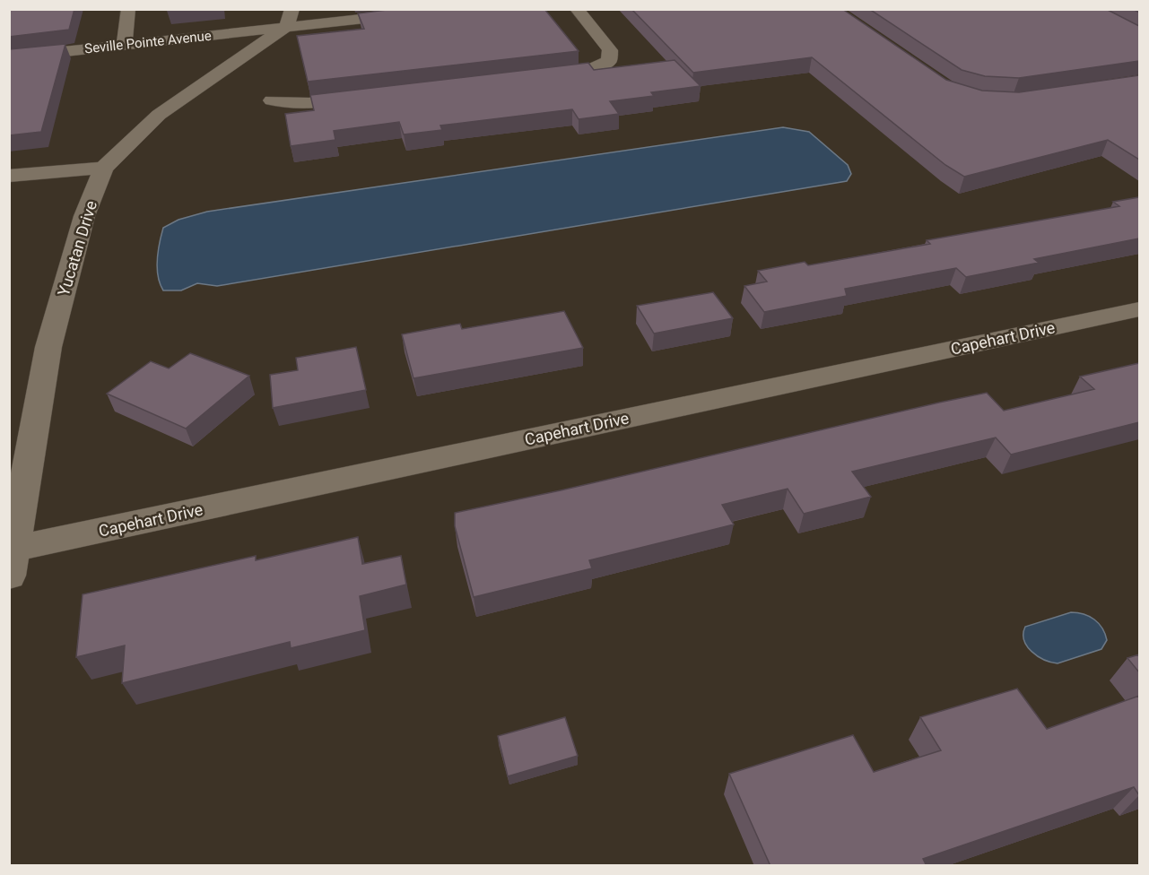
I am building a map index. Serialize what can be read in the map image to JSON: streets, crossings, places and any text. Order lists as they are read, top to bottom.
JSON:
{
  "streets": {
    "street": ["Seville Pointe Avenue", "Yucatan Drive", "Capehart Drive"]
  },
  "crossings": [
    ["Seville Pointe Avenue", "Yucatan Drive"],
    ["Yucatan Drive", "Capehart Drive"]
  ]
}
